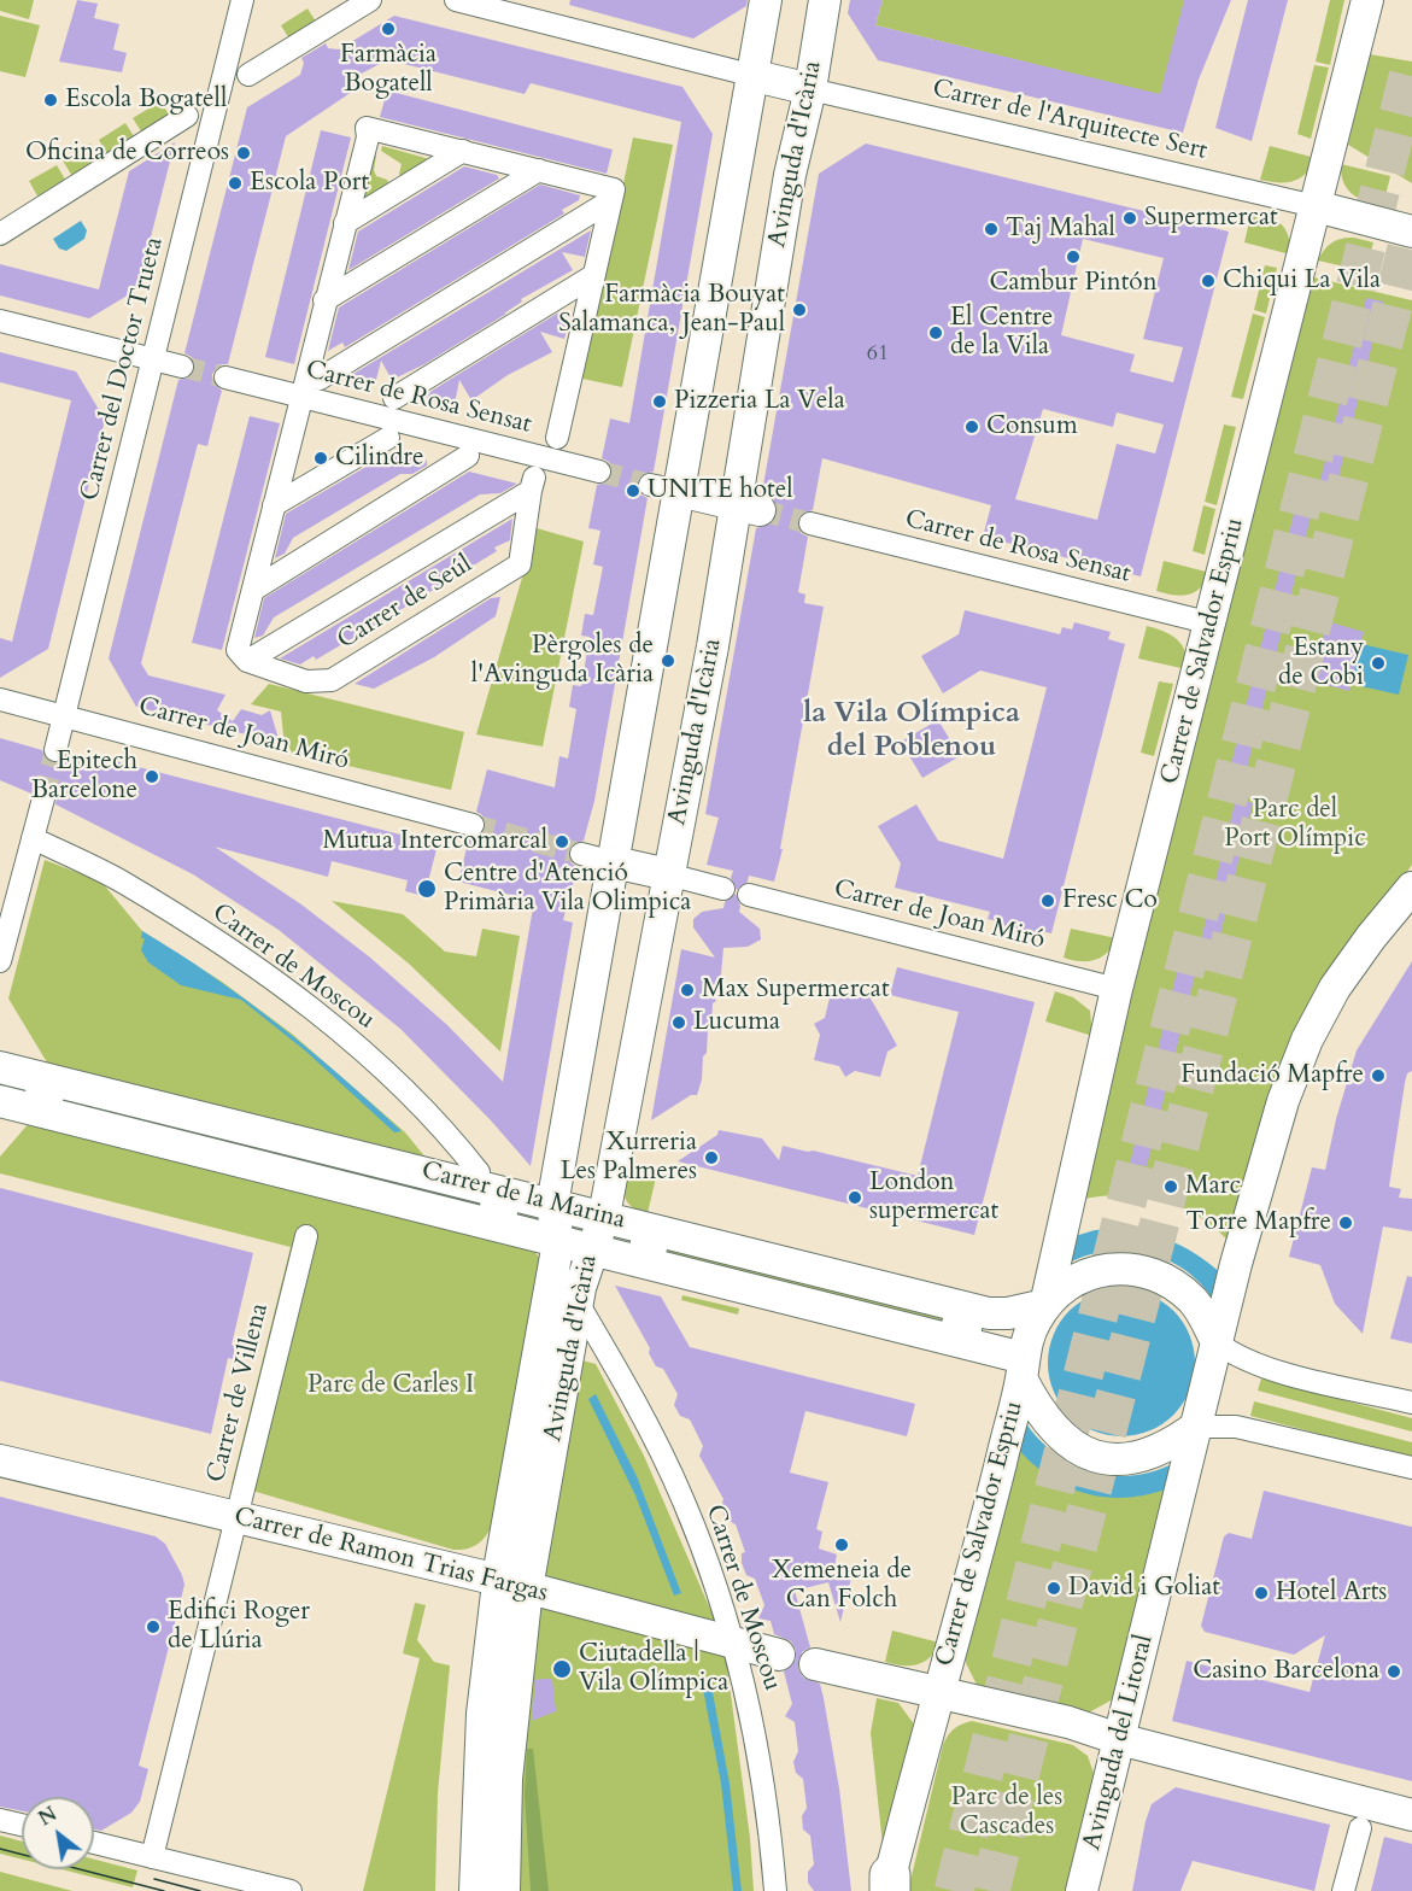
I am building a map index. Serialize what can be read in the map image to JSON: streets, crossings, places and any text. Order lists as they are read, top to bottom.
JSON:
{
  "streets": {
    "street": [
      "Carrer de l'Arquitecte Sert",
      "Avinguda d'Icària",
      "Carrer del Doctor Trueta",
      "Carrer de Rosa Sensat",
      "Carrer de Seúl",
      "Carrer de Salvador Espriu",
      "Carrer de Joan Miró",
      "Carrer de Moscou",
      "Carrer de la Marina",
      "Carrer de Villena",
      "Carrer de Ramon Trias Fargas",
      "Avinguda del Litoral"
    ]
  },
  "crossings": [
    ["Carrer de l'Arquitecte Sert", "Avinguda d'Icària"],
    ["Carrer de l'Arquitecte Sert", "Carrer de Salvador Espriu"],
    ["Avinguda d'Icària", "Carrer de Moscou"],
    ["Avinguda d'Icària", "Carrer de la Marina"],
    ["Avinguda d'Icària", "Carrer de Ramon Trias Fargas"],
    ["Carrer del Doctor Trueta", "Carrer de Joan Miró"],
    ["Carrer de Rosa Sensat", "Carrer de Salvador Espriu"],
    ["Carrer de Salvador Espriu", "Carrer de Joan Miró"],
    ["Carrer de Salvador Espriu", "Carrer de la Marina"],
    ["Carrer de Salvador Espriu", "Avinguda del Litoral"],
    ["Carrer de Moscou", "Carrer de la Marina"],
    ["Carrer de Moscou", "Carrer de Ramon Trias Fargas"],
    ["Carrer de la Marina", "Avinguda del Litoral"],
    ["Carrer de Villena", "Carrer de Ramon Trias Fargas"]
  ],
  "districts": ["la Vila Olímpica del Poblenou"],
  "parks": ["Parc del Port Olímpic", "Parc de Carles I", "Parc de les Cascades"],
  "places": [
    "Farmàcia Bogatell",
    "Escola Bogatell",
    "Oficina de Correos",
    "Escola Port",
    "Supermercat",
    "Taj Mahal",
    "Cambur Pintón",
    "Chiqui La Vila",
    "Farmàcia Bouyat Salamanca, Jean-Paul",
    "El Centre de la Vila",
    "Pizzeria La Vela",
    "Consum",
    "Cilindre",
    "UNITE hotel",
    "Pèrgoles de l'Avinguda Icària",
    "Estany de Cobi",
    "Epitech Barcelone",
    "Mutua Intercomarcal",
    "Centre d'Atenció Primària Vila Olimpica",
    "Fresc Co",
    "Max Supermercat",
    "Lucuma",
    "Fundació Mapfre",
    "Xurreria Les Palmeres",
    "Marc",
    "London supermercat",
    "Torre Mapfre",
    "Xemeneia de Can Folch",
    "David i Goliat",
    "Hotel Arts",
    "Edifici Roger de Llúria",
    "Ciutadella | Vila Olímpica",
    "Casino Barcelona"
  ],
  "house_numbers": ["61"],
  "north": "top left"
}
